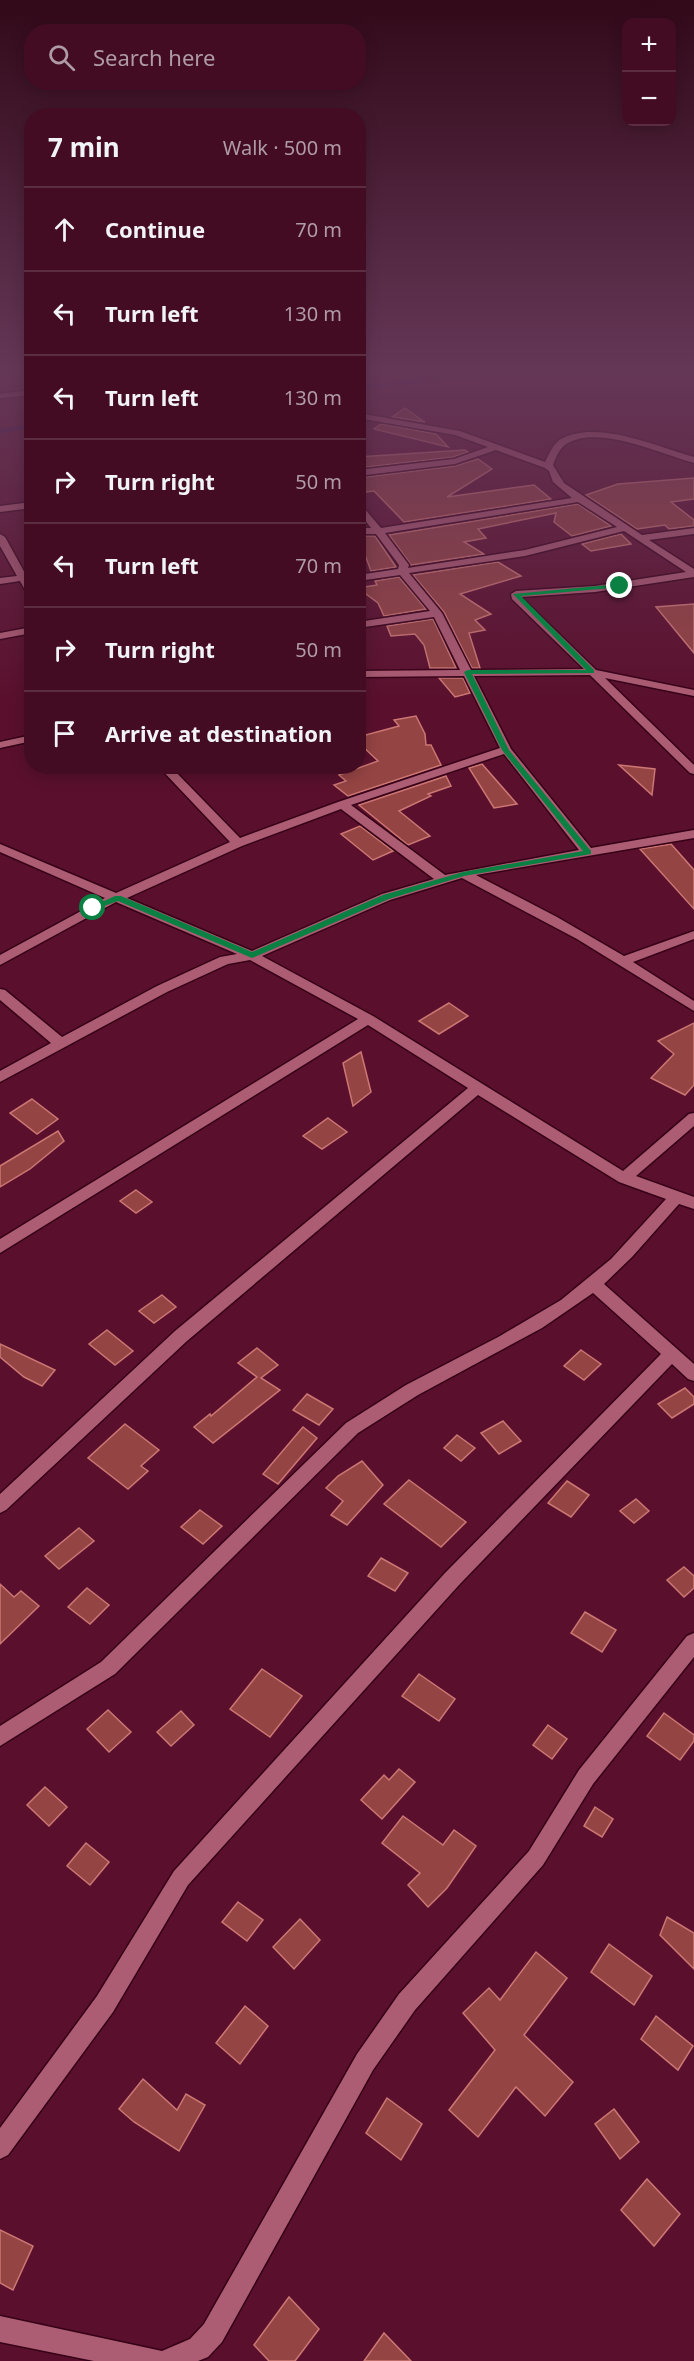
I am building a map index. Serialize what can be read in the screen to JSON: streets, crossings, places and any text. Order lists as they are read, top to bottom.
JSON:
{
  "page": {
    "map_buttons": ["+", "−"],
    "search": "Search here",
    "heading": ["7 min", "Walk · 500 m"],
    "list": [
      ["Continue", "70 m"],
      ["Turn left", "130 m"],
      ["Turn left", "130 m"],
      ["Turn right", "50 m"],
      ["Turn left", "70 m"],
      ["Turn right", "50 m"],
      "Arrive at destination"
    ]
  }
}
